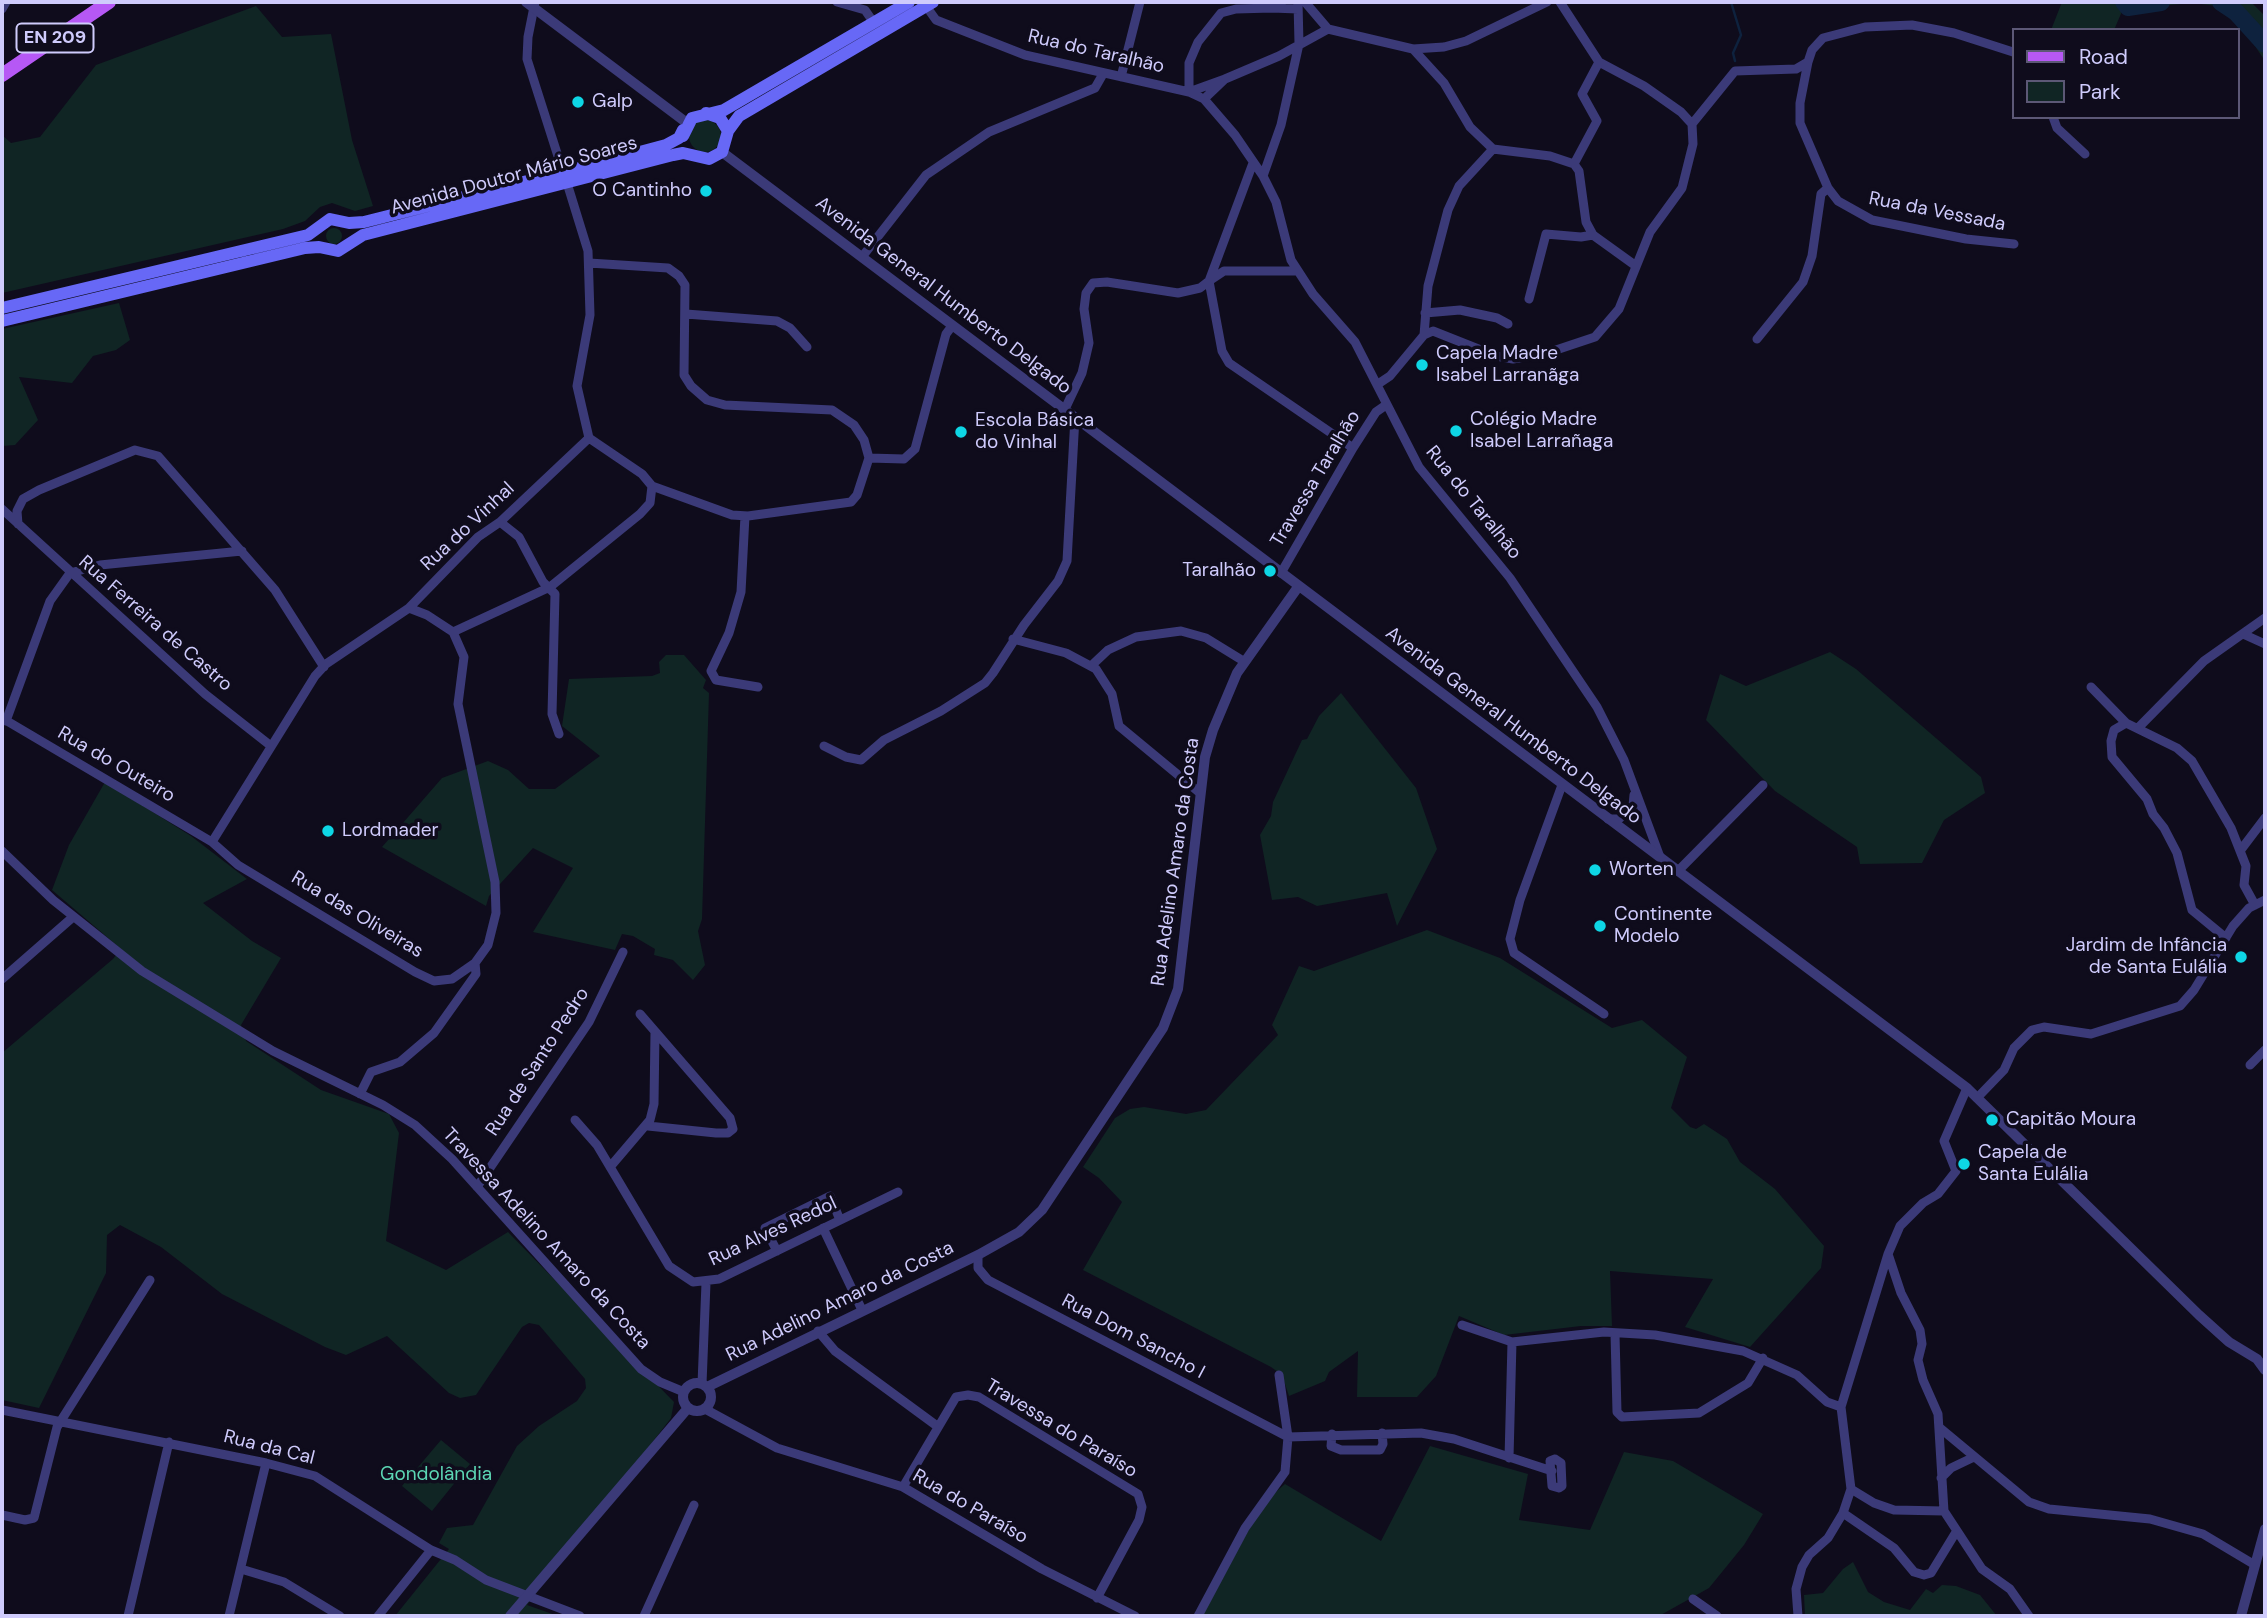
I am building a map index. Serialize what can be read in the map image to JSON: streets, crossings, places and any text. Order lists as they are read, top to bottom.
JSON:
{
  "streets": {
    "main road": ["EN 209", "Avenida Doutor Mário Soares"],
    "street": [
      "Rua do Taralhão",
      "Rua da Vessada",
      "Avenida General Humberto Delgado",
      "Travessa Taralhão",
      "Rua do Vinhal",
      "Rua Ferreira de Castro",
      "Rua do Outeiro",
      "Rua Adelino Amaro da Costa",
      "Rua das Oliveiras",
      "Rua de Santo Pedro",
      "Rua Alves Redol",
      "Travessa Adelino Amaro da Costa",
      "Rua Dom Sancho I",
      "Travessa do Paraíso",
      "Rua da Cal",
      "Rua do Paraíso"
    ]
  },
  "crossings": [
    ["Rua do Taralhão", "Avenida General Humberto Delgado"],
    ["Rua do Taralhão", "Travessa Taralhão"],
    ["Avenida Doutor Mário Soares", "Avenida General Humberto Delgado"],
    ["Avenida General Humberto Delgado", "Travessa Taralhão"],
    ["Avenida General Humberto Delgado", "Rua Adelino Amaro da Costa"],
    ["Rua do Vinhal", "Rua Ferreira de Castro"],
    ["Rua do Vinhal", "Rua do Outeiro"],
    ["Rua do Vinhal", "Rua das Oliveiras"],
    ["Rua do Outeiro", "Rua das Oliveiras"],
    ["Rua Adelino Amaro da Costa", "Travessa Adelino Amaro da Costa"],
    ["Rua Adelino Amaro da Costa", "Rua Dom Sancho I"],
    ["Rua Adelino Amaro da Costa", "Rua do Paraíso"],
    ["Rua de Santo Pedro", "Travessa Adelino Amaro da Costa"],
    ["Travessa Adelino Amaro da Costa", "Rua do Paraíso"],
    ["Travessa do Paraíso", "Rua do Paraíso"]
  ],
  "parks": ["Gondolândia"],
  "places": [
    "Galp",
    "O Cantinho",
    "Capela Madre Isabel Larranãga",
    "Colégio Madre Isabel Larrañaga",
    "Escola Básica do Vinhal",
    "Taralhão",
    "Lordmader",
    "Worten",
    "Continente Modelo",
    "Jardim de Infância de Santa Eulália",
    "Capitão Moura",
    "Capela de Santa Eulália"
  ],
  "legend": ["Road", "Park"]
}
